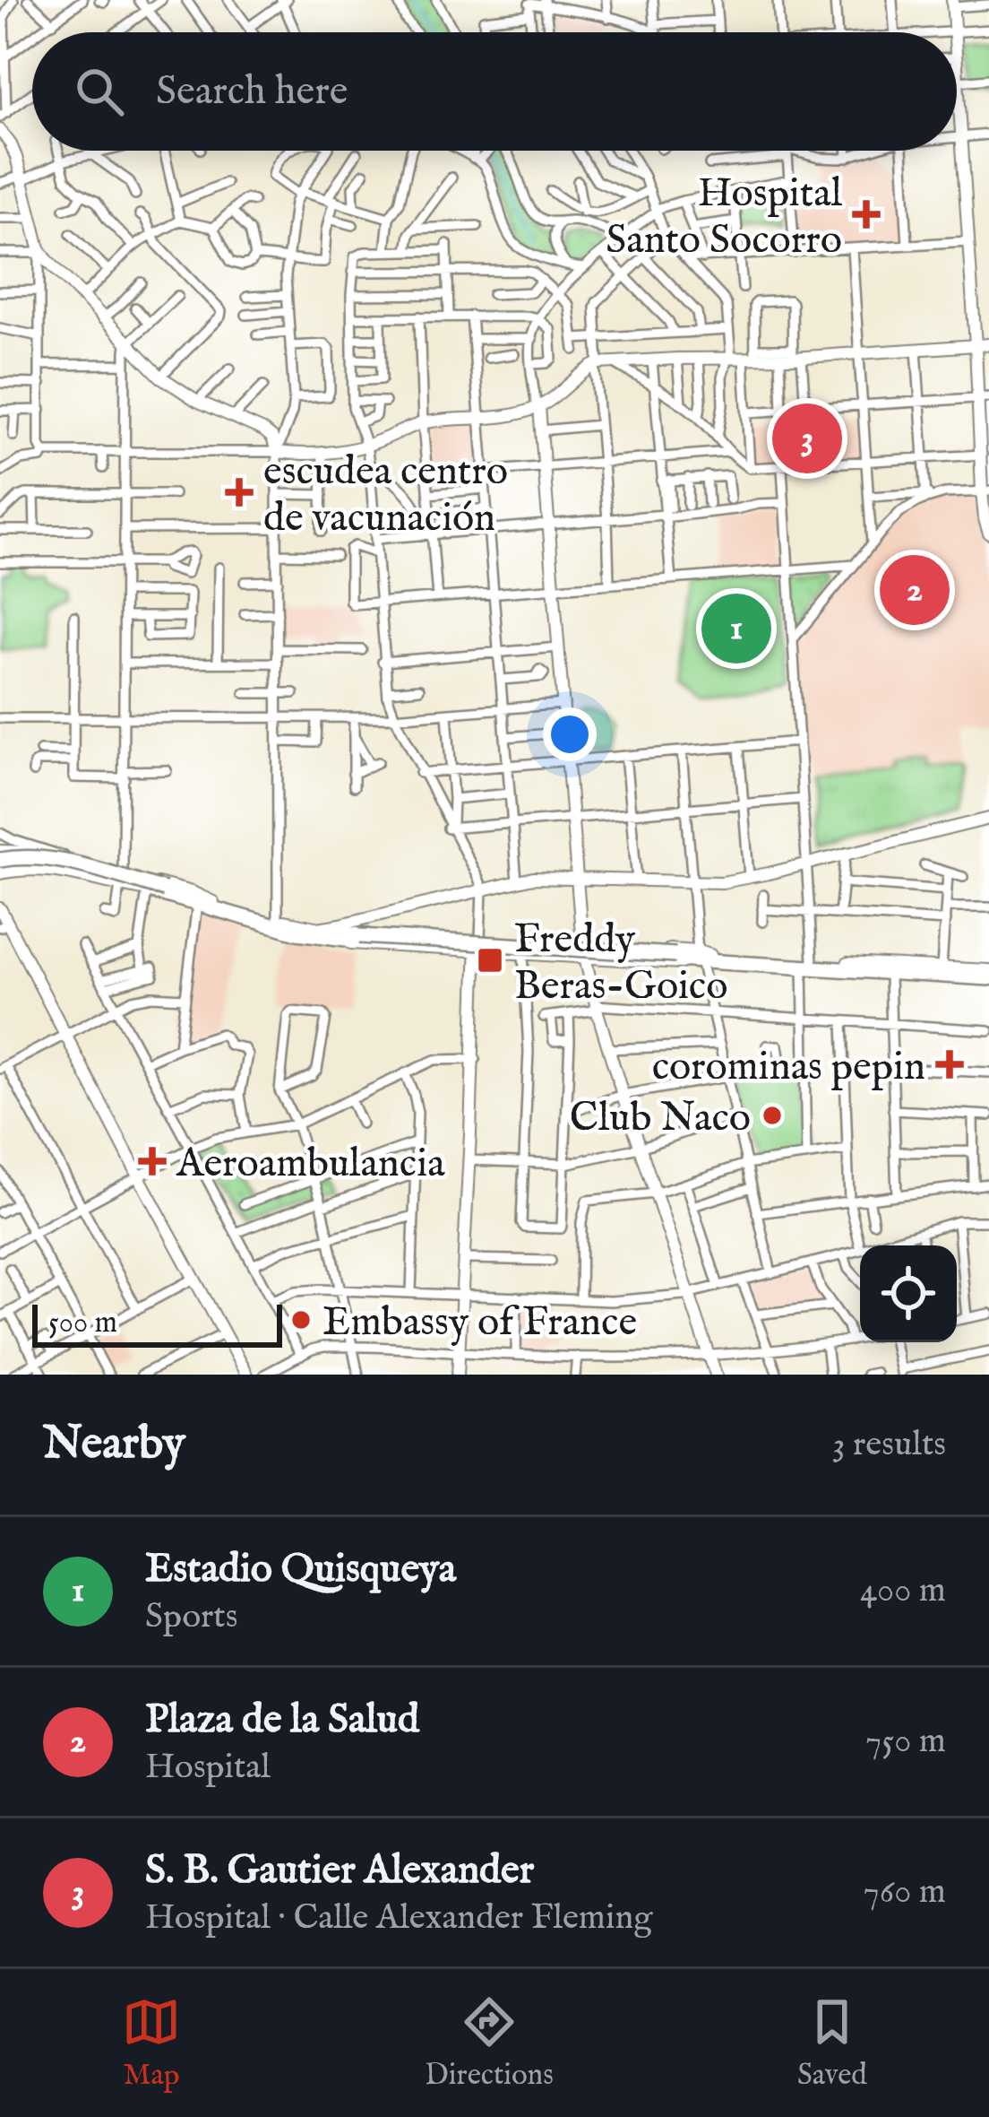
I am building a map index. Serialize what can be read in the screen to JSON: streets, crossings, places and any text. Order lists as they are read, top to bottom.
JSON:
{
  "places": {
    "health": [
      "Hospital Santo Socorro",
      "escudea centro de vacunación",
      "corominas pepin",
      "Aeroambulancia"
    ],
    "transit": ["Freddy Beras-Goico"],
    "other": ["Club Naco", "Embassy of France"]
  },
  "scale_bar": "500 m",
  "page": {
    "search": "Search here",
    "pins": ["3", "2", "1"],
    "scale": "500 m",
    "heading": ["Nearby", "3 results"],
    "list": [
      {
        "mark": "1",
        "name": "Estadio Quisqueya",
        "note": "Sports",
        "value": "400 m"
      },
      {
        "mark": "2",
        "name": "Plaza de la Salud",
        "note": "Hospital",
        "value": "750 m"
      },
      {
        "mark": "3",
        "name": "S. B. Gautier Alexander",
        "note": "Hospital · Calle Alexander Fleming",
        "value": "760 m"
      }
    ],
    "nav": ["Map", "Directions", "Saved"]
  }
}
